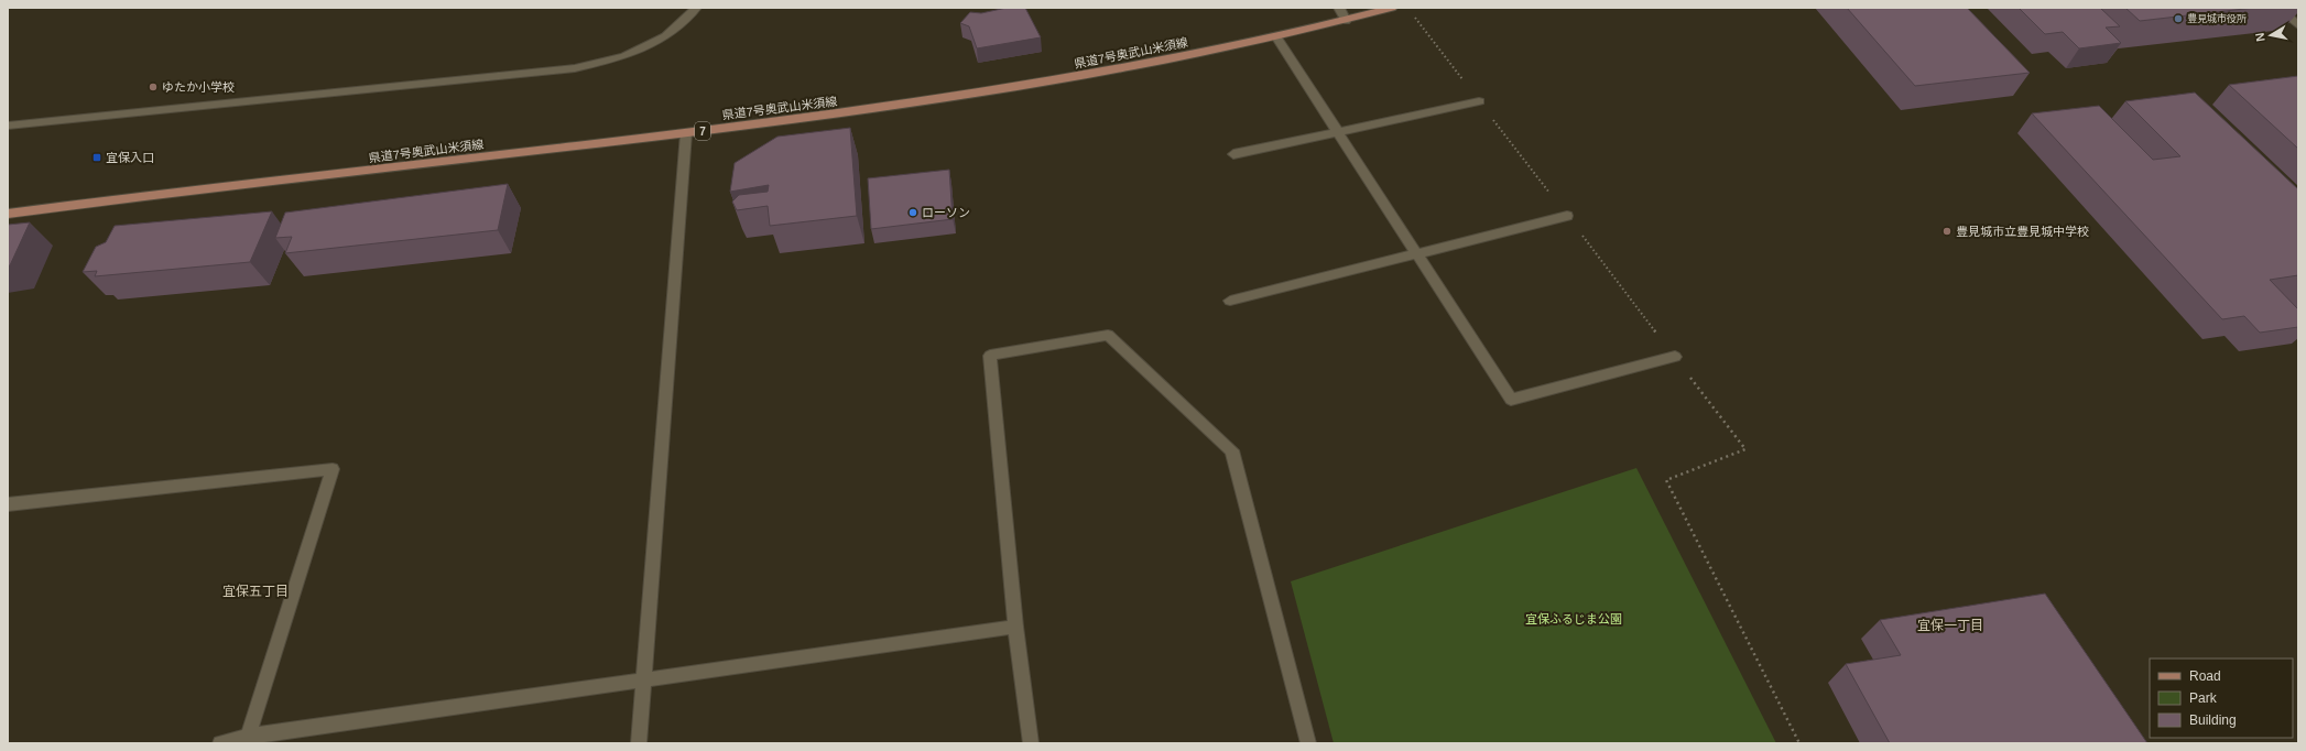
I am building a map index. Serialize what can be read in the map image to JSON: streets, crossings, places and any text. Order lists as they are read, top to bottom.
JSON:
{
  "streets": {
    "main road": ["県道7号奥武山米須線", "7"]
  },
  "districts": ["宜保五丁目", "宜保一丁目"],
  "parks": ["宜保ふるじま公園"],
  "places": {
    "other": [
      "豊見城市役所",
      "ゆたか小学校",
      "ローソン",
      "豊見城市立豊見城中学校"
    ],
    "transit": ["宜保入口"]
  },
  "legend": ["Road", "Park", "Building"],
  "north": "left"
}
